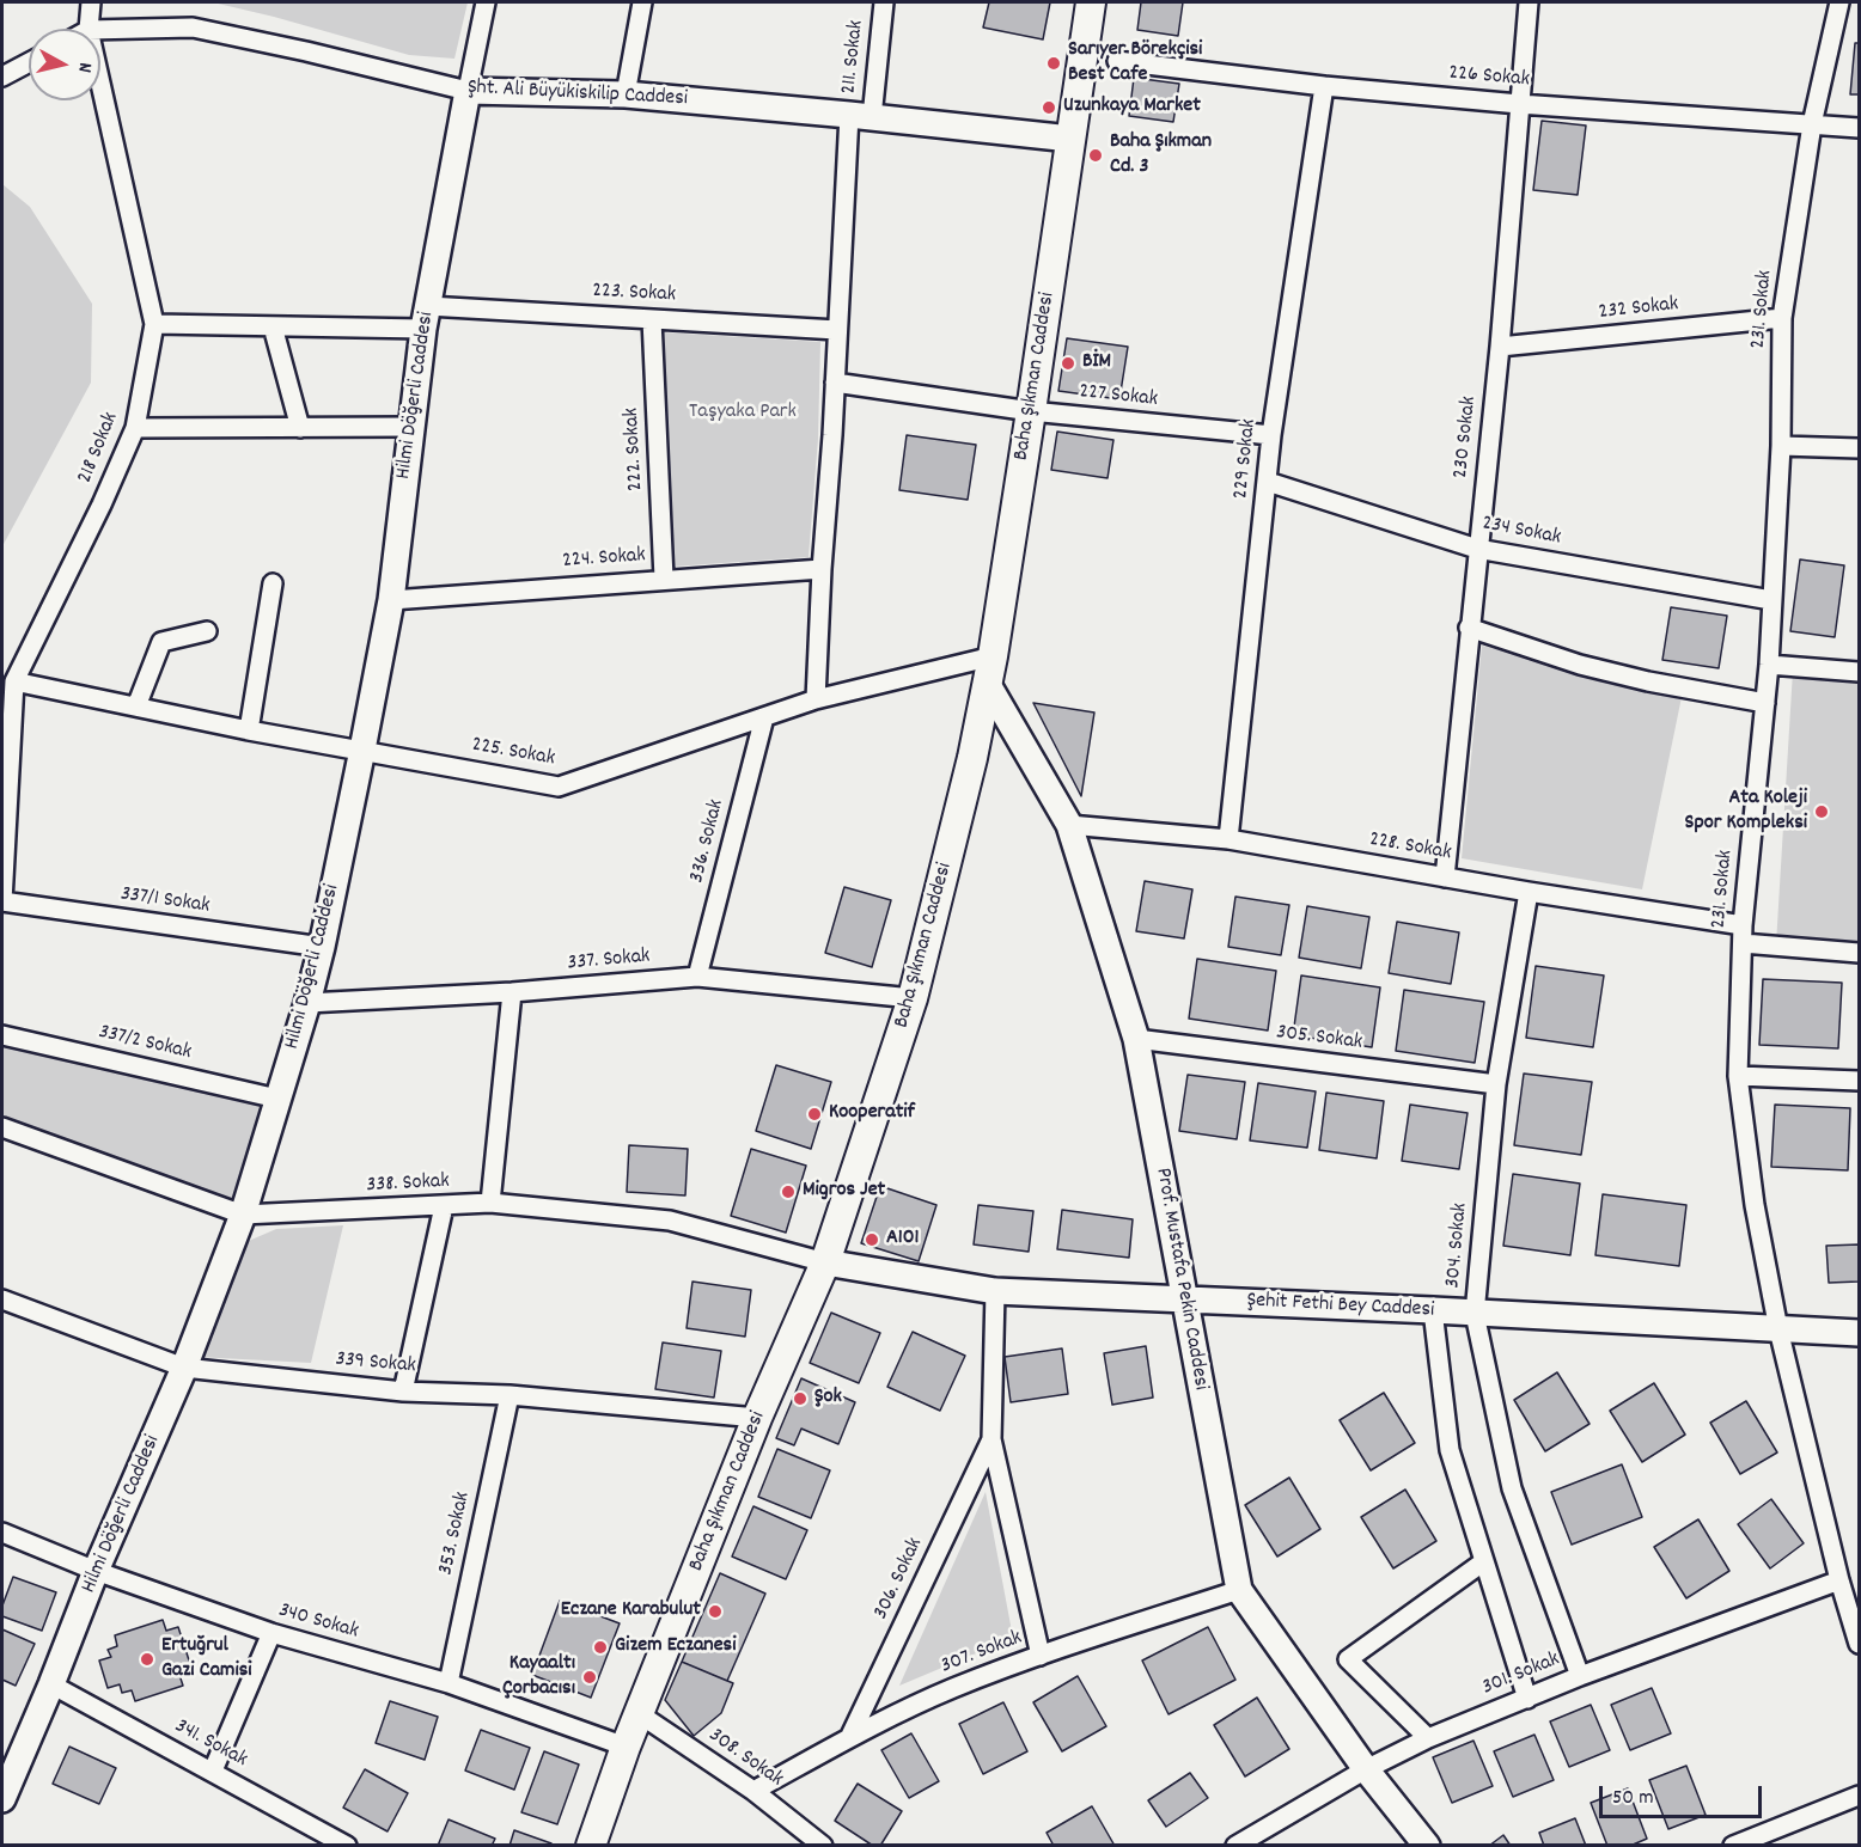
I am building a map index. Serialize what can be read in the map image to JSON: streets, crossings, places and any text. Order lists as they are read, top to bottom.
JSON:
{
  "streets": {
    "main road": ["Baha Şıkman Caddesi"],
    "street": [
      "211. Sokak",
      "226 Sokak",
      "Şht. Ali Büyükiskilip Caddesi",
      "223. Sokak",
      "232 Sokak",
      "231. Sokak",
      "Hilmi Döğerli Caddesi",
      "227 Sokak",
      "230 Sokak",
      "218 Sokak",
      "222. Sokak",
      "229 Sokak",
      "234 Sokak",
      "224. Sokak",
      "225. Sokak",
      "336. Sokak",
      "228. Sokak",
      "337/1 Sokak",
      "337. Sokak",
      "305. Sokak",
      "337/2 Sokak",
      "338. Sokak",
      "304. Sokak",
      "Prof. Mustafa Pekin Caddesi",
      "Şehit Fethi Bey Caddesi",
      "339 Sokak",
      "353. Sokak",
      "306. Sokak",
      "340 Sokak",
      "307. Sokak",
      "301. Sokak",
      "341. Sokak",
      "308. Sokak"
    ]
  },
  "crossings": [
    ["211. Sokak", "Şht. Ali Büyükiskilip Caddesi"],
    ["211. Sokak", "223. Sokak"],
    ["211. Sokak", "227 Sokak"],
    ["211. Sokak", "224. Sokak"],
    ["211. Sokak", "225. Sokak"],
    ["226 Sokak", "231. Sokak"],
    ["226 Sokak", "230 Sokak"],
    ["226 Sokak", "229 Sokak"],
    ["Şht. Ali Büyükiskilip Caddesi", "Baha Şıkman Caddesi"],
    ["Şht. Ali Büyükiskilip Caddesi", "Hilmi Döğerli Caddesi"],
    ["223. Sokak", "Hilmi Döğerli Caddesi"],
    ["223. Sokak", "218 Sokak"],
    ["223. Sokak", "222. Sokak"],
    ["232 Sokak", "231. Sokak"],
    ["232 Sokak", "230 Sokak"],
    ["231. Sokak", "234 Sokak"],
    ["231. Sokak", "228. Sokak"],
    ["231. Sokak", "Şehit Fethi Bey Caddesi"],
    ["231. Sokak", "301. Sokak"],
    ["Baha Şıkman Caddesi", "227 Sokak"],
    ["Baha Şıkman Caddesi", "225. Sokak"],
    ["Baha Şıkman Caddesi", "337. Sokak"],
    ["Baha Şıkman Caddesi", "338. Sokak"],
    ["Baha Şıkman Caddesi", "Prof. Mustafa Pekin Caddesi"],
    ["Baha Şıkman Caddesi", "Şehit Fethi Bey Caddesi"],
    ["Baha Şıkman Caddesi", "339 Sokak"],
    ["Baha Şıkman Caddesi", "340 Sokak"],
    ["Baha Şıkman Caddesi", "308. Sokak"],
    ["Hilmi Döğerli Caddesi", "224. Sokak"],
    ["Hilmi Döğerli Caddesi", "225. Sokak"],
    ["Hilmi Döğerli Caddesi", "337/1 Sokak"],
    ["Hilmi Döğerli Caddesi", "337. Sokak"],
    ["Hilmi Döğerli Caddesi", "337/2 Sokak"],
    ["Hilmi Döğerli Caddesi", "338. Sokak"],
    ["Hilmi Döğerli Caddesi", "339 Sokak"],
    ["Hilmi Döğerli Caddesi", "340 Sokak"],
    ["Hilmi Döğerli Caddesi", "341. Sokak"],
    ["227 Sokak", "229 Sokak"],
    ["230 Sokak", "234 Sokak"],
    ["230 Sokak", "228. Sokak"],
    ["218 Sokak", "225. Sokak"],
    ["218 Sokak", "337/1 Sokak"],
    ["222. Sokak", "224. Sokak"],
    ["229 Sokak", "234 Sokak"],
    ["229 Sokak", "228. Sokak"],
    ["225. Sokak", "336. Sokak"],
    ["225. Sokak", "Prof. Mustafa Pekin Caddesi"],
    ["336. Sokak", "337. Sokak"],
    ["228. Sokak", "304. Sokak"],
    ["228. Sokak", "Prof. Mustafa Pekin Caddesi"],
    ["305. Sokak", "304. Sokak"],
    ["305. Sokak", "Prof. Mustafa Pekin Caddesi"],
    ["338. Sokak", "Şehit Fethi Bey Caddesi"],
    ["304. Sokak", "Şehit Fethi Bey Caddesi"],
    ["304. Sokak", "301. Sokak"],
    ["Prof. Mustafa Pekin Caddesi", "Şehit Fethi Bey Caddesi"],
    ["Prof. Mustafa Pekin Caddesi", "307. Sokak"],
    ["Prof. Mustafa Pekin Caddesi", "301. Sokak"],
    ["339 Sokak", "353. Sokak"],
    ["353. Sokak", "340 Sokak"],
    ["306. Sokak", "307. Sokak"],
    ["307. Sokak", "308. Sokak"]
  ],
  "parks": ["Taşyaka Park"],
  "places": [
    "Sarıyer Börekçisi Best Cafe",
    "Uzunkaya Market",
    "Baha Şıkman Cd. 3",
    "BİM",
    "Ata Koleji Spor Kompleksi",
    "Kooperatif",
    "Migros Jet",
    "A101",
    "Şok",
    "Eczane Karabulut",
    "Gizem Eczanesi",
    "Ertuğrul Gazi Camisi",
    "Kayaaltı Çorbacısı"
  ],
  "scale_bar": "50 m",
  "north": "right"
}
